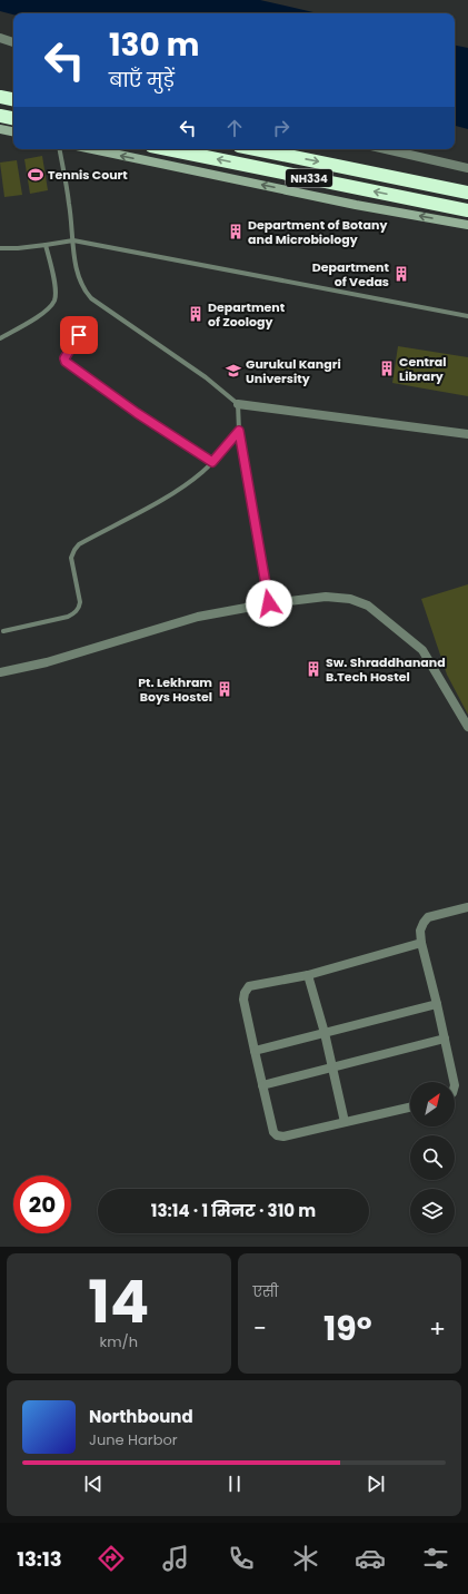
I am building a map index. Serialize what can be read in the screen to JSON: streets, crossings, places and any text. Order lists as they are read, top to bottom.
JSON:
{
  "streets": {
    "highway": ["NH334"]
  },
  "places": {
    "sports": ["Tennis Court"],
    "building": [
      "Department of Botany and Microbiology",
      "Department of Vedas",
      "Department of Zoology",
      "Central Library",
      "Sw. Shraddhanand B.Tech Hostel",
      "Pt. Lekhram Boys Hostel"
    ],
    "school or university": ["Gurukul Kangri University"]
  },
  "north": "top right",
  "page": {
    "turn": ["130 m", "बाएँ मुड़ें"],
    "limit": "20",
    "trip": "13:14 · 1 मिनट · 310 m",
    "tile": [
      ["14", "km/h"],
      "एसी"
    ],
    "heat": ["−", "19°", "+"],
    "song": ["Northbound", "June Harbor"],
    "tabs": "13:13"
  }
}
